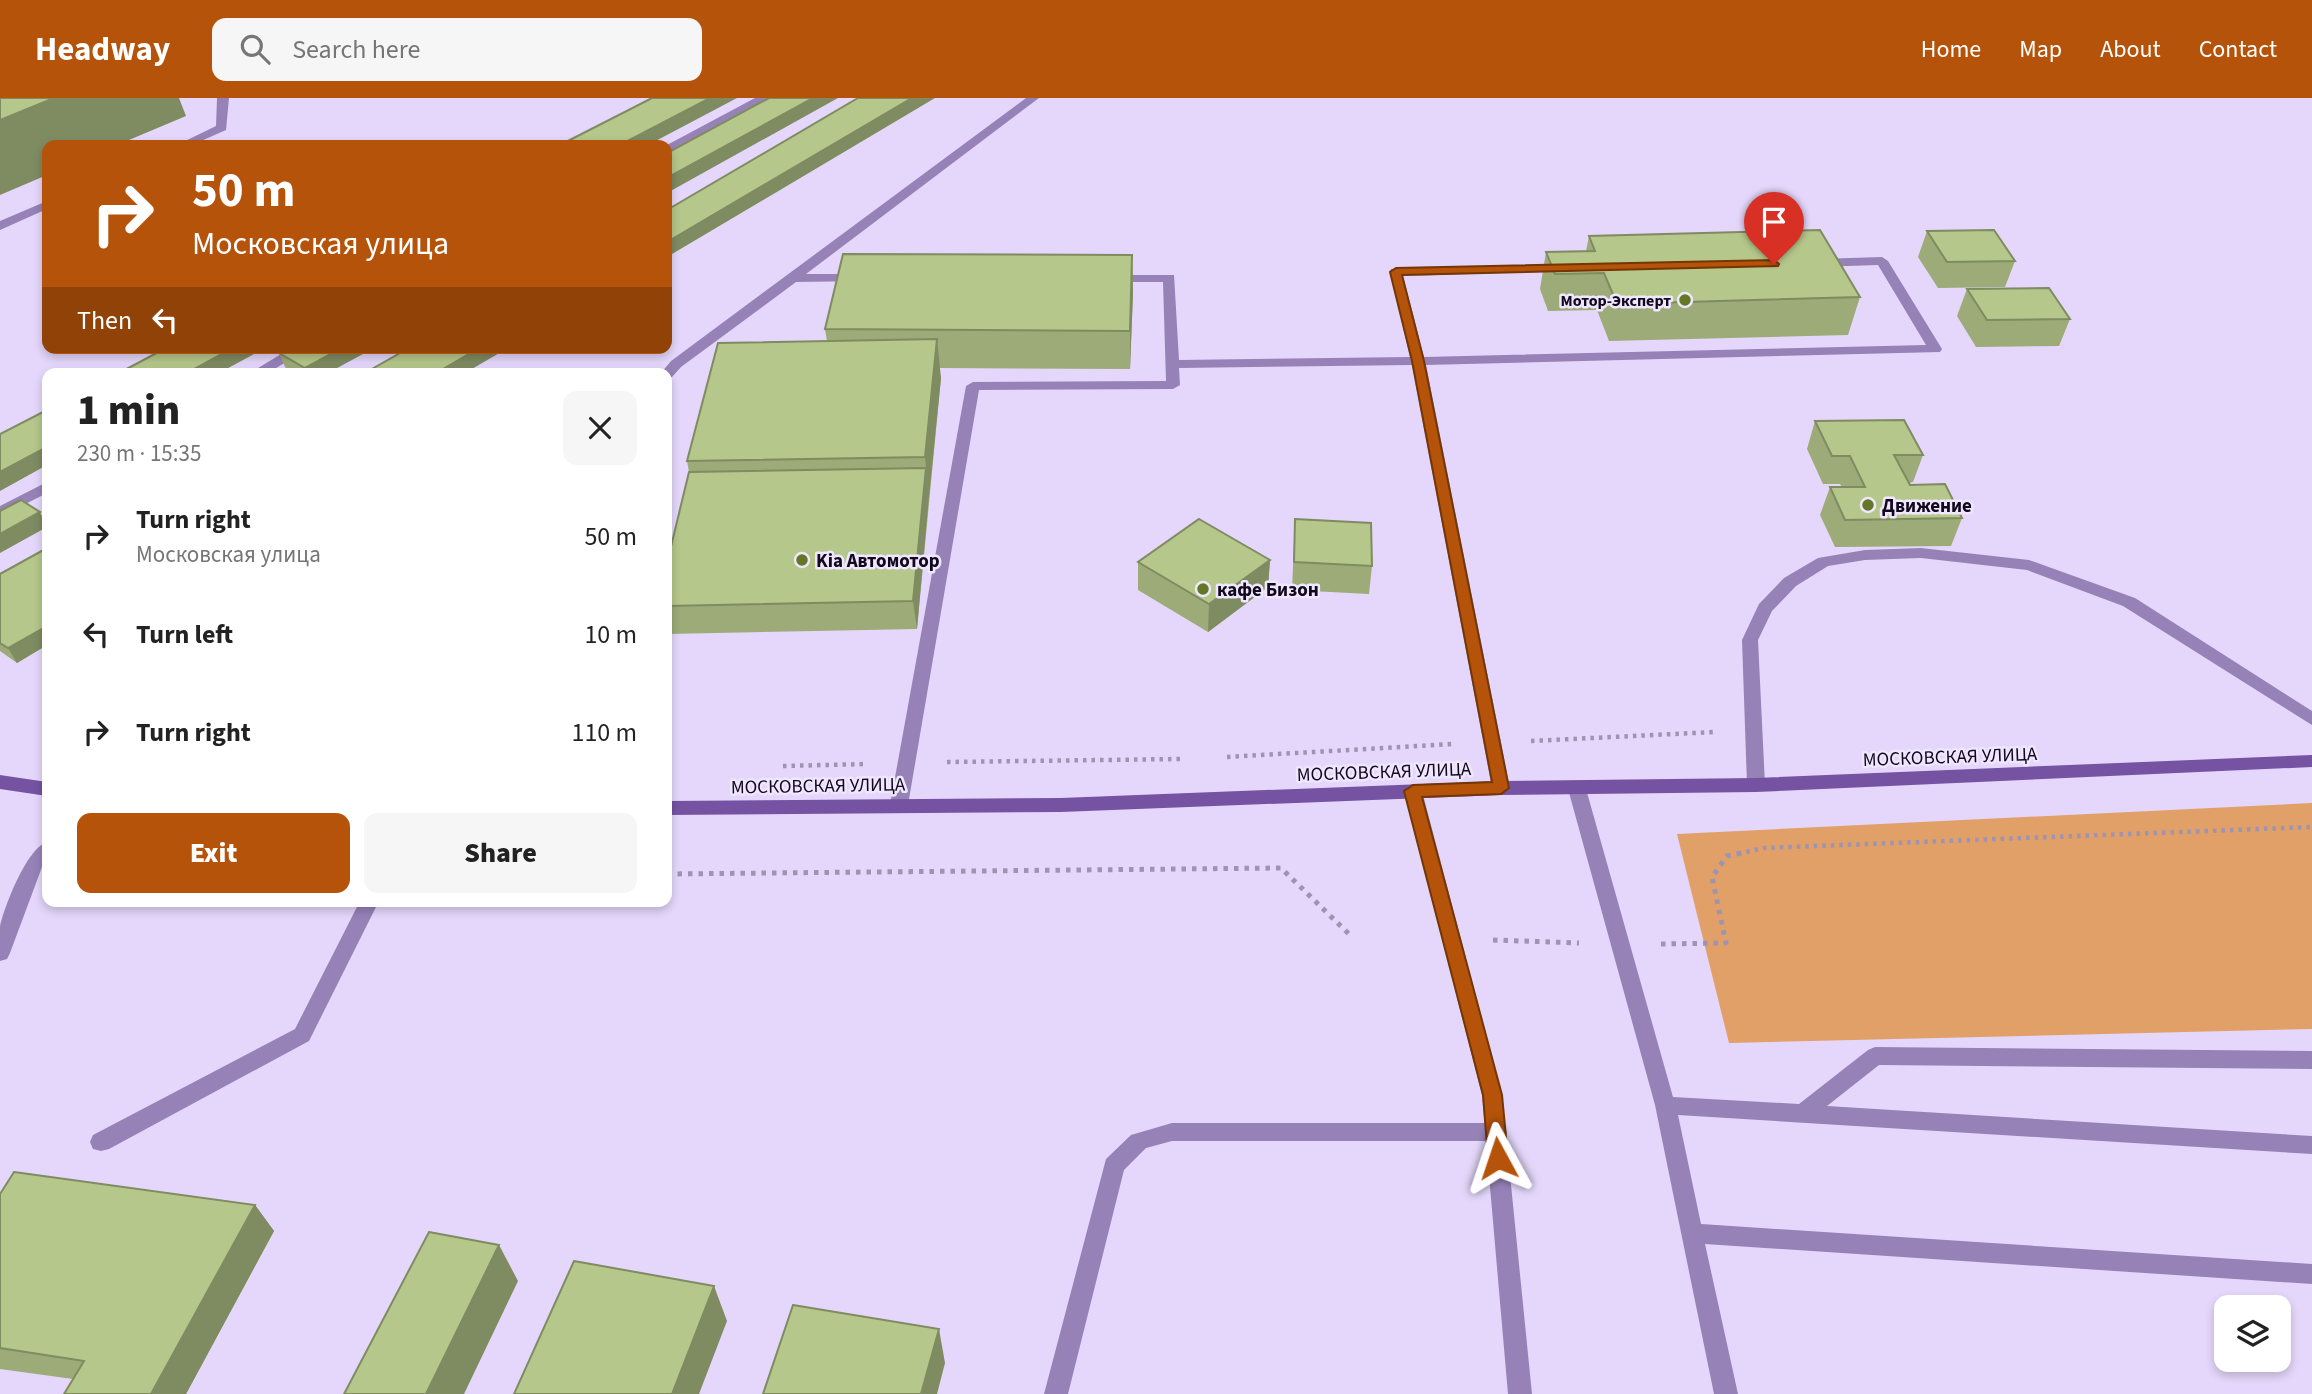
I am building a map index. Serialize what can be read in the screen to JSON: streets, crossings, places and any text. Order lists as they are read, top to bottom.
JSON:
{
  "streets": {
    "main road": ["МОСКОВСКАЯ УЛИЦА"]
  },
  "places": [
    "Мотор-Эксперт",
    "Движение",
    "Kia Автомотор",
    "кафе Бизон"
  ],
  "page": {
    "header": "Headway",
    "search": "Search here",
    "nav": [
      "Home",
      "Map",
      "About",
      "Contact"
    ],
    "turn": ["50 m", "Московская улица"],
    "then": "Then",
    "heading": ["1 min", "230 m · 15:35"],
    "list": [
      {
        "name": "Turn right",
        "note": "Московская улица",
        "value": "50 m"
      },
      {
        "name": "Turn left",
        "value": "10 m"
      },
      {
        "name": "Turn right",
        "value": "110 m"
      }
    ],
    "buttons": ["Exit", "Share"]
  }
}
